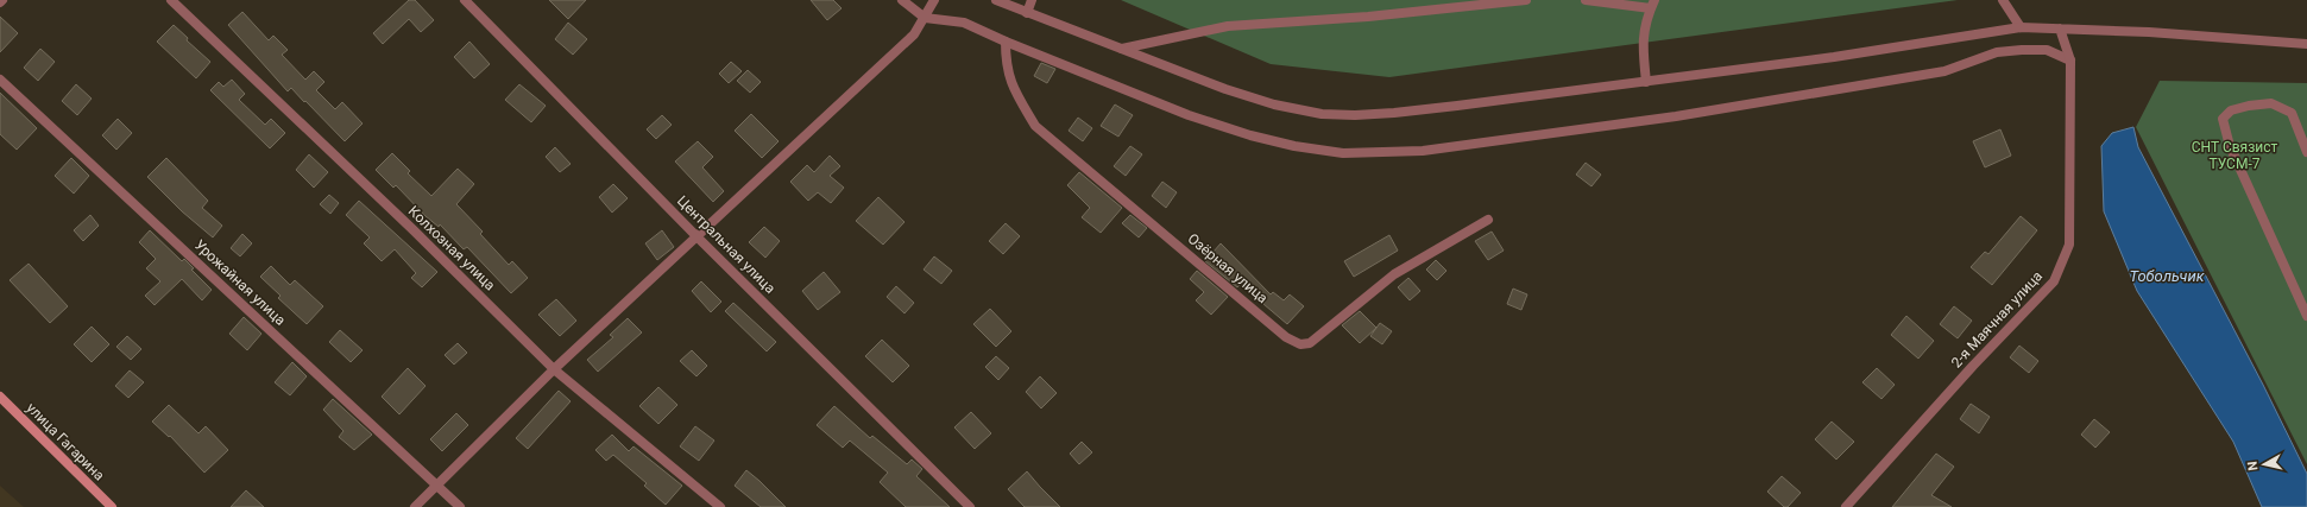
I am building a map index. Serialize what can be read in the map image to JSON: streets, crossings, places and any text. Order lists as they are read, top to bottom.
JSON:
{
  "streets": {
    "main road": ["улица Гагарина"],
    "street": [
      "Центральная улица",
      "Колхозная улица",
      "Озёрная улица",
      "Урожайная улица",
      "2-я Маячная улица"
    ]
  },
  "water": ["Тобольчик"],
  "parks": ["СНТ Связист ТУСМ-7"],
  "north": "left"
}
